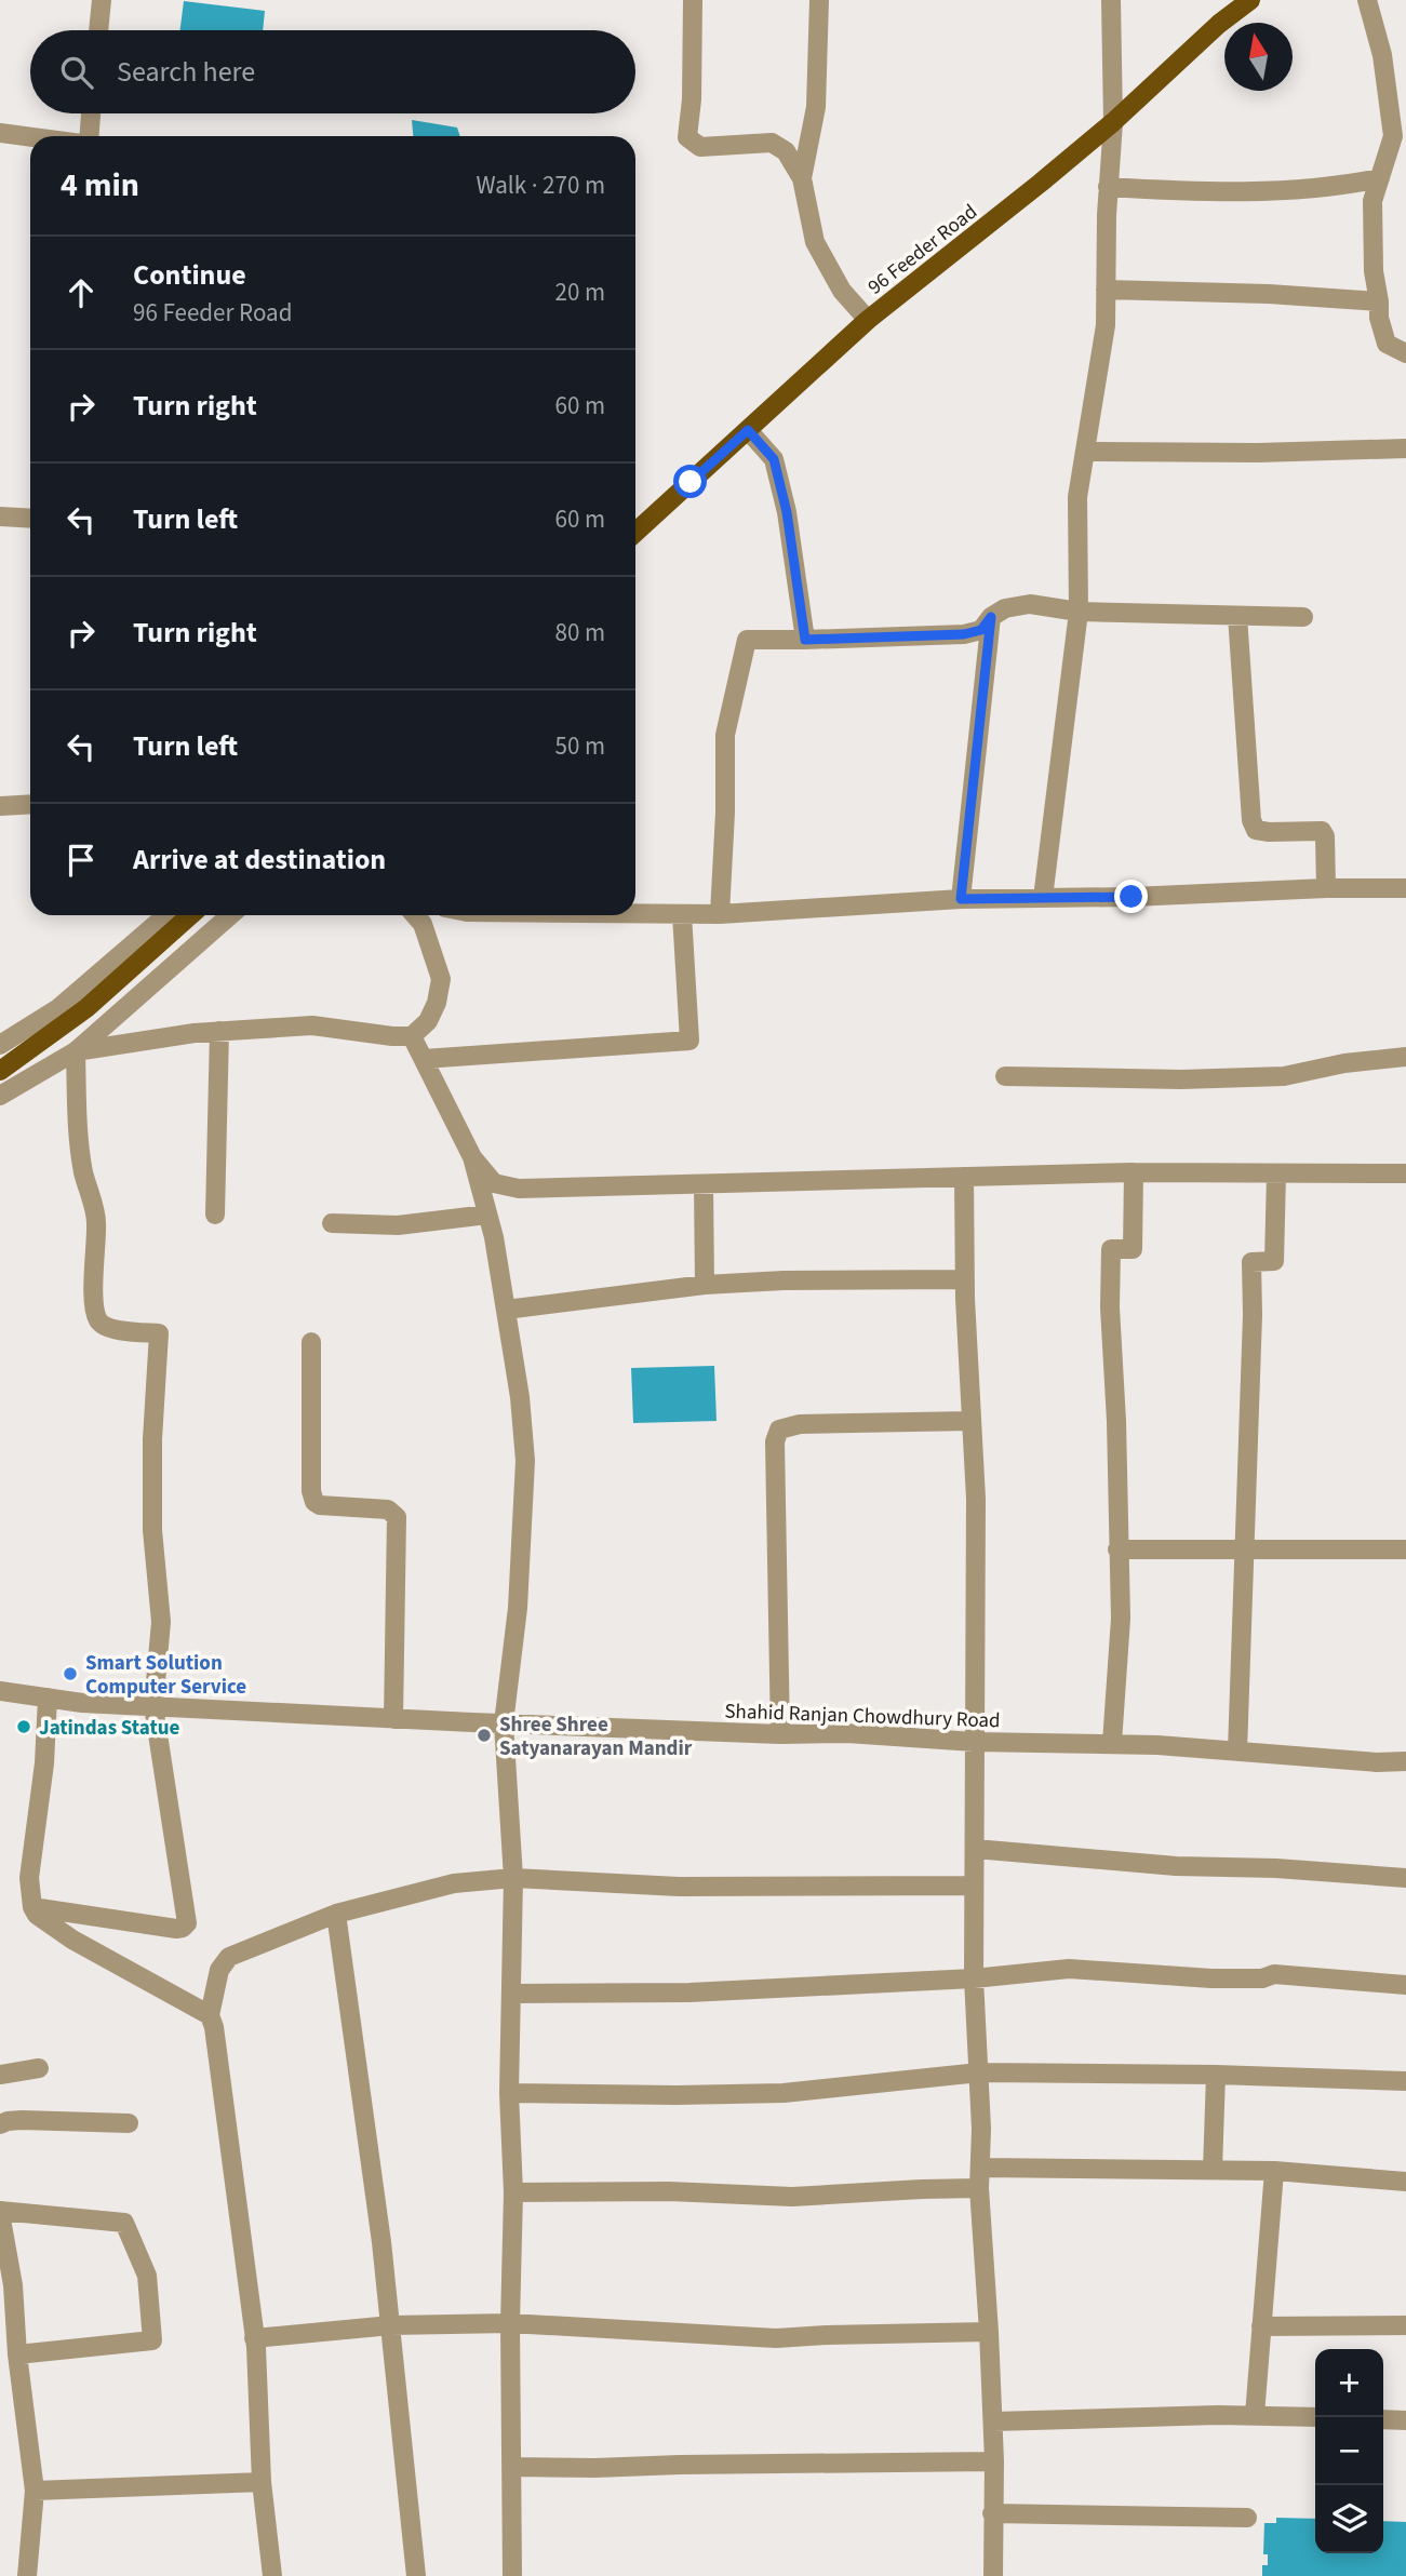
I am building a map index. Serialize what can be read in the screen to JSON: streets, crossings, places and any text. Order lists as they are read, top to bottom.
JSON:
{
  "streets": {
    "main road": ["96 Feeder Road"],
    "street": ["Shahid Ranjan Chowdhury Road"]
  },
  "places": ["Smart Solution Computer Service", "Jatindas Statue", "Shree Shree Satyanarayan Mandir"],
  "north": "top",
  "page": {
    "search": "Search here",
    "heading": ["4 min", "Walk · 270 m"],
    "list": [
      ["Continue", "96 Feeder Road", "20 m"],
      ["Turn right", "60 m"],
      ["Turn left", "60 m"],
      ["Turn right", "80 m"],
      ["Turn left", "50 m"],
      "Arrive at destination"
    ],
    "map_buttons": ["+", "−"]
  }
}
